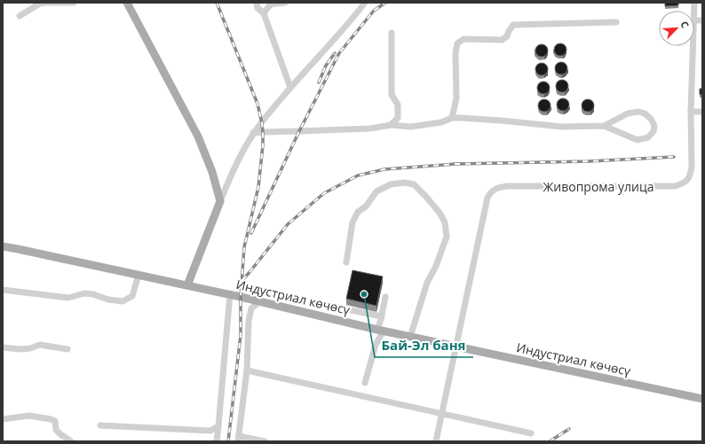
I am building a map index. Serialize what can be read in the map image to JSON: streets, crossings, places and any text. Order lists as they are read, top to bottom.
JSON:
{
  "streets": {
    "main road": ["Индустриал көчөсү"],
    "street": ["Живопрома улица"]
  },
  "crossings": [
    ["Живопрома улица", "Индустриал көчөсү"]
  ],
  "places": ["Бай-Эл баня"],
  "north": "top right"
}
